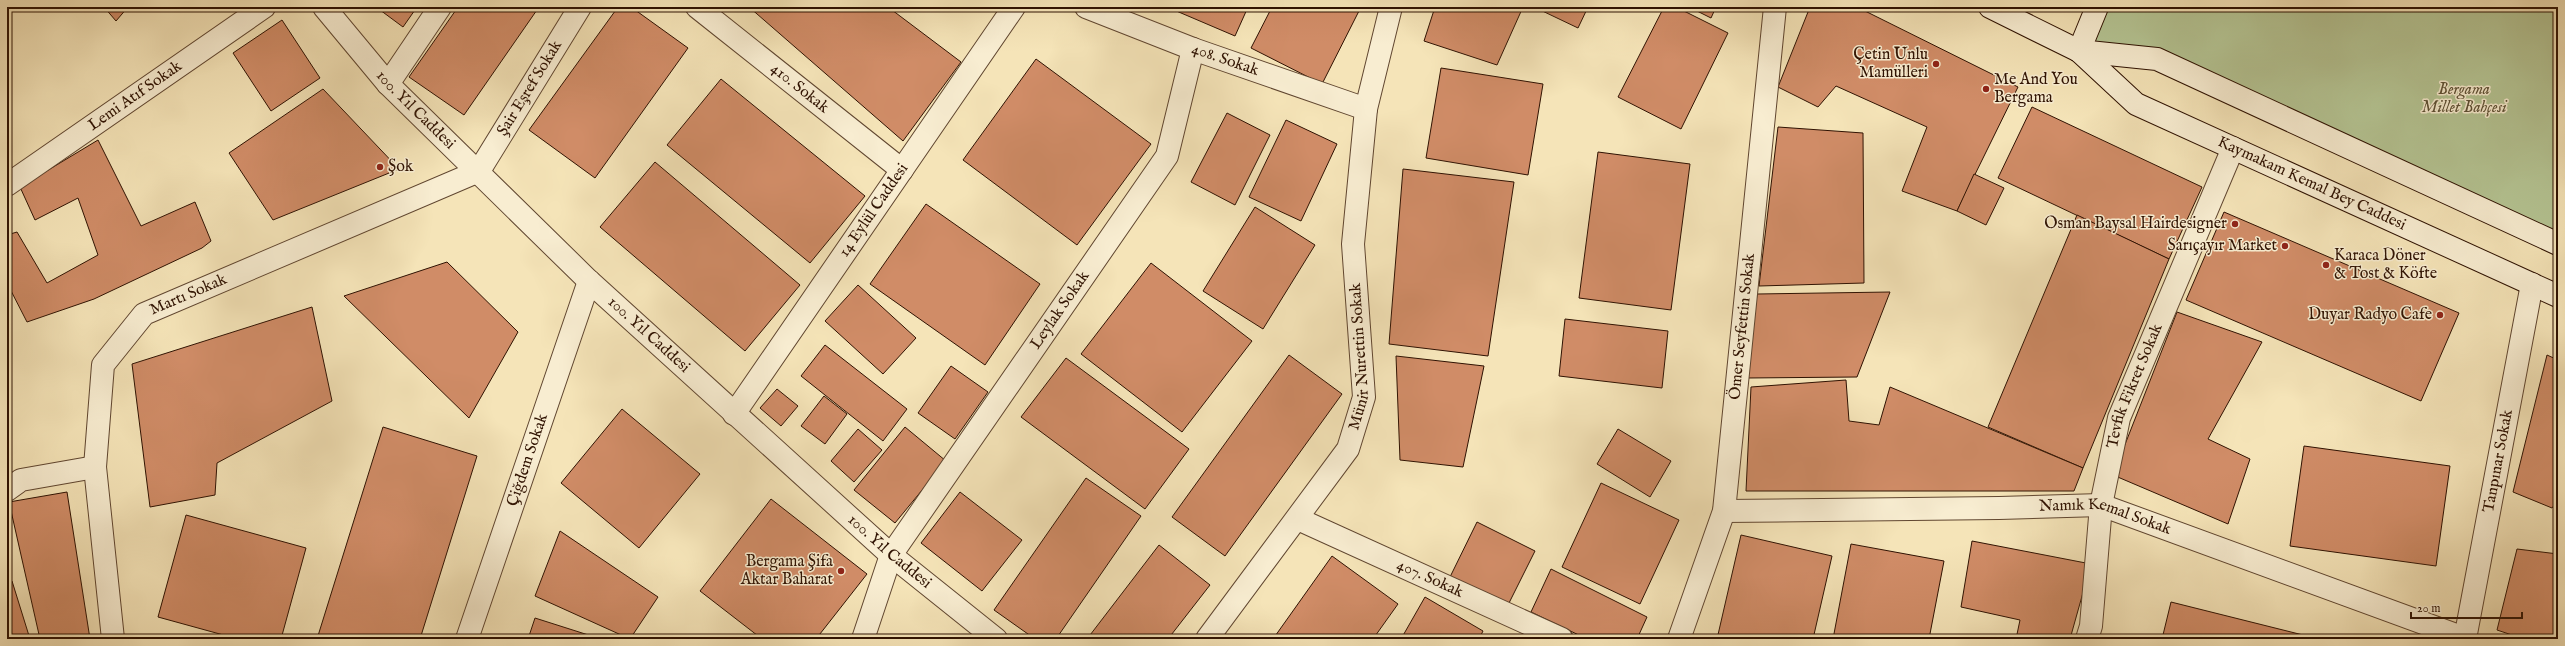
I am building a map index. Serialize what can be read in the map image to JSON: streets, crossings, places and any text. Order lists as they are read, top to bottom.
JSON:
{
  "streets": {
    "street": [
      "408. Sokak",
      "Şair Eşref Sokak",
      "410. Sokak",
      "Lemi Atıf Sokak",
      "100. Yıl Caddesi",
      "Kaymakam Kemal Bey Caddesi",
      "14 Eylül Caddesi",
      "Martı Sokak",
      "Leylak Sokak",
      "Ömer Seyfettin Sokak",
      "Münir Nurettin Sokak",
      "Tevfik Fikret Sokak",
      "Çiğdem Sokak",
      "Tanpınar Sokak",
      "Namık Kemal Sokak",
      "407. Sokak"
    ]
  },
  "crossings": [
    ["408. Sokak", "Leylak Sokak"],
    ["408. Sokak", "Münir Nurettin Sokak"],
    ["Şair Eşref Sokak", "100. Yıl Caddesi"],
    ["Şair Eşref Sokak", "Martı Sokak"],
    ["410. Sokak", "14 Eylül Caddesi"],
    ["100. Yıl Caddesi", "14 Eylül Caddesi"],
    ["100. Yıl Caddesi", "Martı Sokak"],
    ["100. Yıl Caddesi", "Leylak Sokak"],
    ["100. Yıl Caddesi", "Çiğdem Sokak"],
    ["Kaymakam Kemal Bey Caddesi", "Tevfik Fikret Sokak"],
    ["Kaymakam Kemal Bey Caddesi", "Tanpınar Sokak"],
    ["Ömer Seyfettin Sokak", "Namık Kemal Sokak"],
    ["Münir Nurettin Sokak", "407. Sokak"],
    ["Tevfik Fikret Sokak", "Namık Kemal Sokak"],
    ["Tanpınar Sokak", "Namık Kemal Sokak"]
  ],
  "parks": ["Bergama Millet Bahçesi"],
  "places": [
    "Çetin Unlu Mamülleri",
    "Me And You Bergama",
    "Şok",
    "Osman Baysal Hairdesigner",
    "Sarıçayır Market",
    "Karaca Döner & Tost & Köfte",
    "Duyar Radyo Cafe",
    "Bergama Şifa Aktar Baharat"
  ],
  "scale_bar": "20 m"
}
